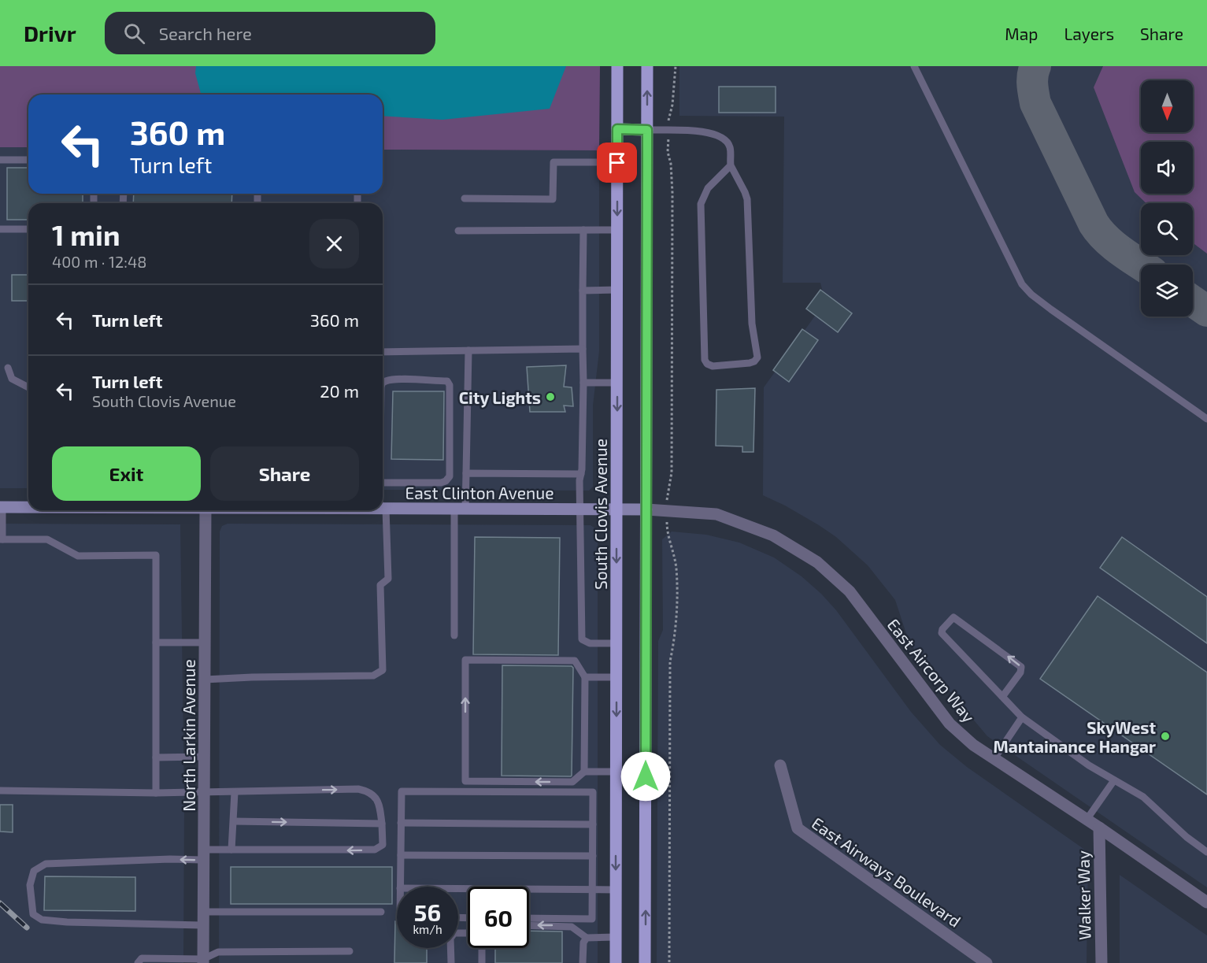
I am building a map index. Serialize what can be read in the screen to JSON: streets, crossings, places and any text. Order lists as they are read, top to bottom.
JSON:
{
  "streets": {
    "main road": ["South Clovis Avenue"],
    "street": [
      "East Clinton Avenue",
      "East Aircorp Way",
      "North Larkin Avenue",
      "East Airways Boulevard",
      "Walker Way"
    ]
  },
  "crossings": [
    ["East Clinton Avenue", "South Clovis Avenue"],
    ["East Clinton Avenue", "East Aircorp Way"],
    ["East Aircorp Way", "Walker Way"]
  ],
  "places": ["City Lights", "SkyWest Mantainance Hangar"],
  "north": "bottom",
  "page": {
    "header": "Drivr",
    "search": "Search here",
    "nav": ["Map", "Layers", "Share"],
    "turn": ["360 m", "Turn left"],
    "heading": ["1 min", "400 m · 12:48"],
    "list": [
      {
        "name": "Turn left",
        "value": "360 m"
      },
      {
        "name": "Turn left",
        "note": "South Clovis Avenue",
        "value": "20 m"
      }
    ],
    "buttons": ["Exit", "Share"],
    "speed": "56 km/h",
    "limit": "60"
  }
}
